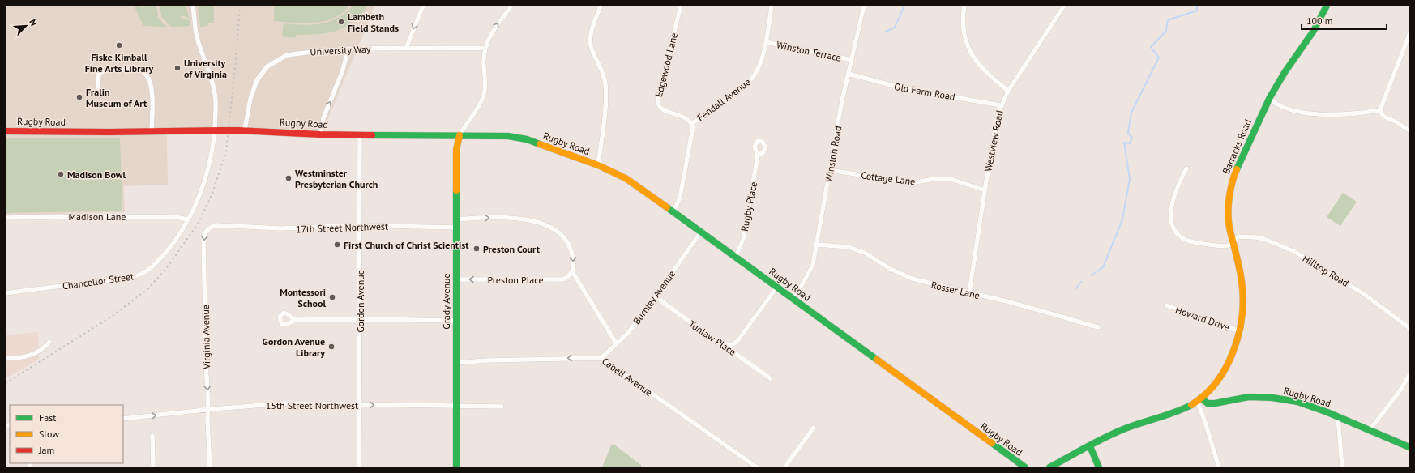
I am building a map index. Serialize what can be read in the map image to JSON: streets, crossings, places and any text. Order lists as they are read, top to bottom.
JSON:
{
  "streets": {
    "main road": ["Rugby Road", "Barracks Road", "Grady Avenue"],
    "street": [
      "University Way",
      "Winston Terrace",
      "Edgewood Lane",
      "Old Farm Road",
      "Fendall Avenue",
      "Westview Road",
      "Winston Road",
      "Cottage Lane",
      "Rugby Place",
      "Madison Lane",
      "17th Street Northwest",
      "Hilltop Road",
      "Preston Place",
      "Chancellor Street",
      "Rosser Lane",
      "Burnley Avenue",
      "Gordon Avenue",
      "Howard Drive",
      "Virginia Avenue",
      "Tunlaw Place",
      "Cabell Avenue",
      "15th Street Northwest"
    ]
  },
  "crossings": [
    ["University Way", "Rugby Road"],
    ["Winston Terrace", "Fendall Avenue"],
    ["Winston Terrace", "Winston Road"],
    ["Edgewood Lane", "Fendall Avenue"],
    ["Old Farm Road", "Westview Road"],
    ["Old Farm Road", "Winston Road"],
    ["Fendall Avenue", "Rugby Road"],
    ["Rugby Road", "Barracks Road"],
    ["Rugby Road", "Winston Road"],
    ["Rugby Road", "Rugby Place"],
    ["Rugby Road", "Chancellor Street"],
    ["Rugby Road", "Burnley Avenue"],
    ["Rugby Road", "Gordon Avenue"],
    ["Rugby Road", "Grady Avenue"],
    ["Westview Road", "Cottage Lane"],
    ["Westview Road", "Rosser Lane"],
    ["Barracks Road", "Hilltop Road"],
    ["Barracks Road", "Howard Drive"],
    ["Winston Road", "Cottage Lane"],
    ["Winston Road", "Rosser Lane"],
    ["Madison Lane", "Chancellor Street"],
    ["17th Street Northwest", "Gordon Avenue"],
    ["17th Street Northwest", "Grady Avenue"],
    ["17th Street Northwest", "Virginia Avenue"],
    ["Preston Place", "Grady Avenue"],
    ["Burnley Avenue", "Tunlaw Place"],
    ["Burnley Avenue", "Cabell Avenue"],
    ["Gordon Avenue", "15th Street Northwest"],
    ["Grady Avenue", "Cabell Avenue"],
    ["Grady Avenue", "15th Street Northwest"],
    ["Virginia Avenue", "15th Street Northwest"]
  ],
  "one_way": [
    "Preston Place",
    "Virginia Avenue",
    "Cabell Avenue",
    "15th Street Northwest"
  ],
  "places": [
    "Lambeth Field Stands",
    "Fiske Kimball Fine Arts Library",
    "University of Virginia",
    "Fralin Museum of Art",
    "Madison Bowl",
    "Westminster Presbyterian Church",
    "First Church of Christ Scientist",
    "Preston Court",
    "Montessori School",
    "Gordon Avenue Library"
  ],
  "legend": ["Fast", "Slow", "Jam"],
  "scale_bar": "100 m",
  "north": "top right"
}
